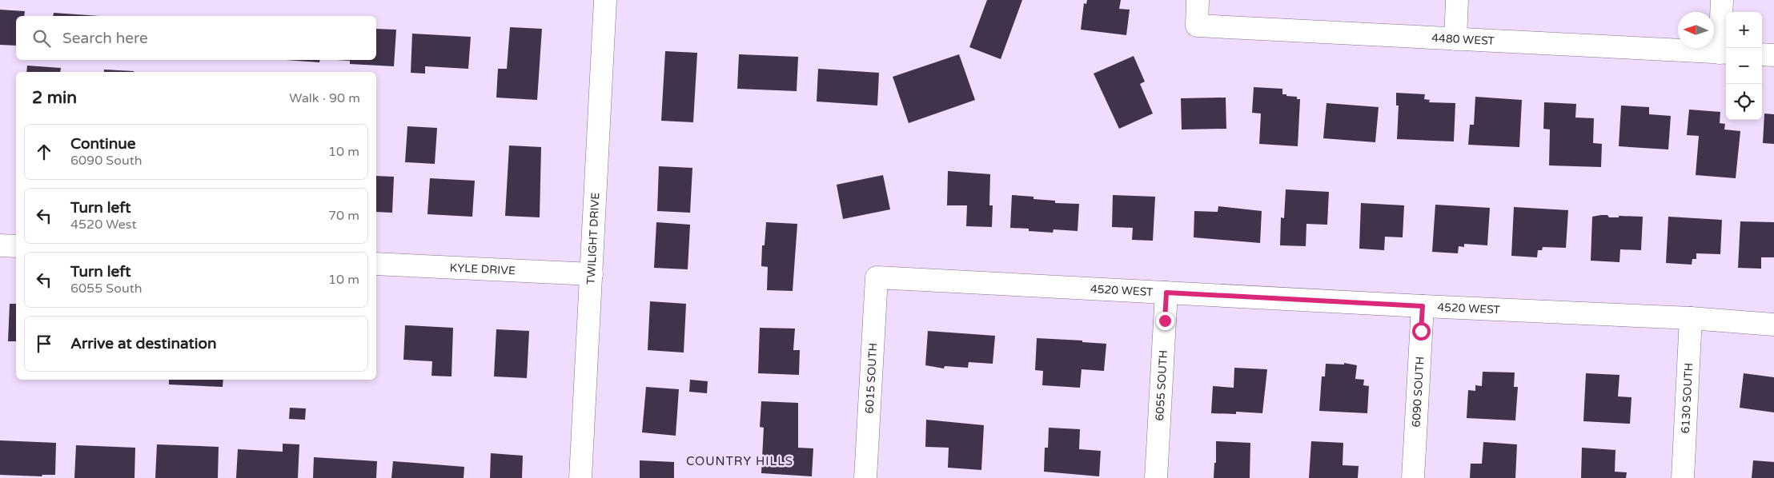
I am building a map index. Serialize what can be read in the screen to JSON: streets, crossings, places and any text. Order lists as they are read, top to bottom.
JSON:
{
  "streets": {
    "street": [
      "4480 WEST",
      "TWILIGHT DRIVE",
      "KYLE DRIVE",
      "4520 WEST",
      "6015 SOUTH",
      "6055 SOUTH",
      "6090 SOUTH",
      "6130 SOUTH"
    ]
  },
  "crossings": [
    ["TWILIGHT DRIVE", "KYLE DRIVE"],
    ["4520 WEST", "6015 SOUTH"],
    ["4520 WEST", "6055 SOUTH"],
    ["4520 WEST", "6090 SOUTH"],
    ["4520 WEST", "6130 SOUTH"]
  ],
  "districts": ["COUNTRY HILLS"],
  "north": "left",
  "page": {
    "map_buttons": ["+", "−"],
    "search": "Search here",
    "heading": ["2 min", "Walk · 90 m"],
    "list": [
      ["Continue", "6090 South", "10 m"],
      ["Turn left", "4520 West", "70 m"],
      ["Turn left", "6055 South", "10 m"],
      "Arrive at destination"
    ]
  }
}
